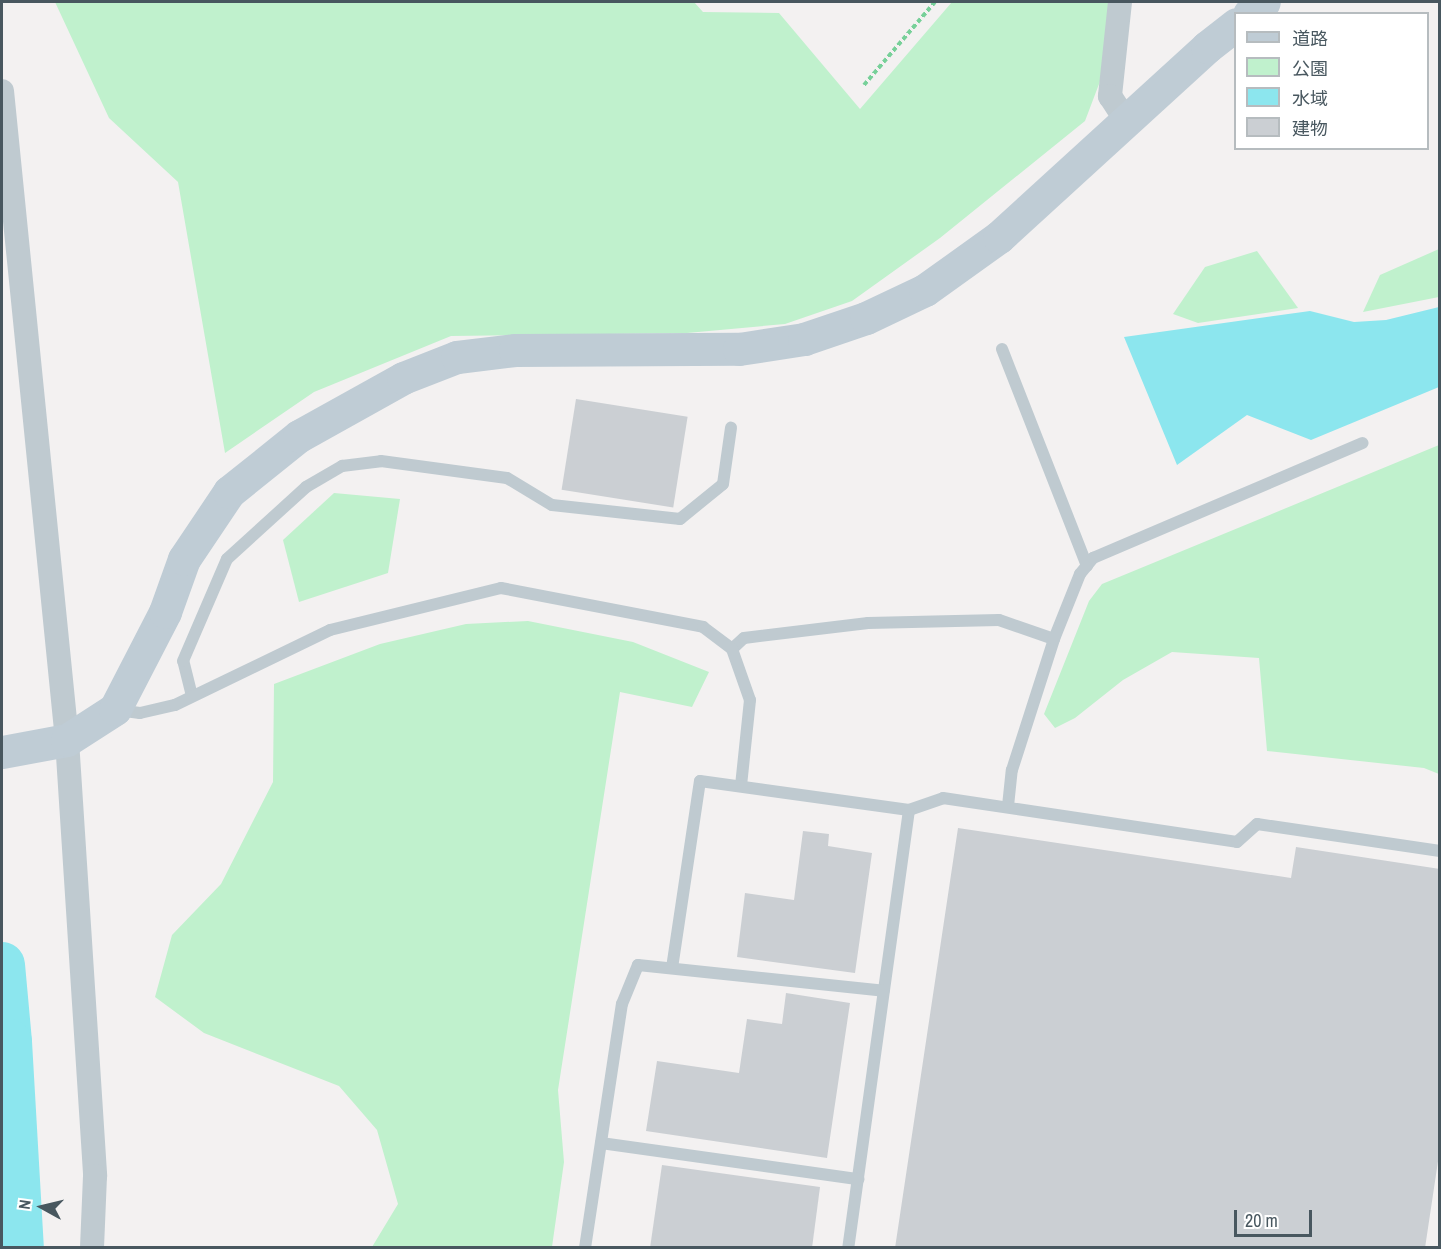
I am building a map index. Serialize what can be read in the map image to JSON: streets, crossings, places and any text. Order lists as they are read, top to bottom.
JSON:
{
  "legend": [
    "道路",
    "公園",
    "水域",
    "建物"
  ],
  "scale_bar": "20 m",
  "north": "left"
}
